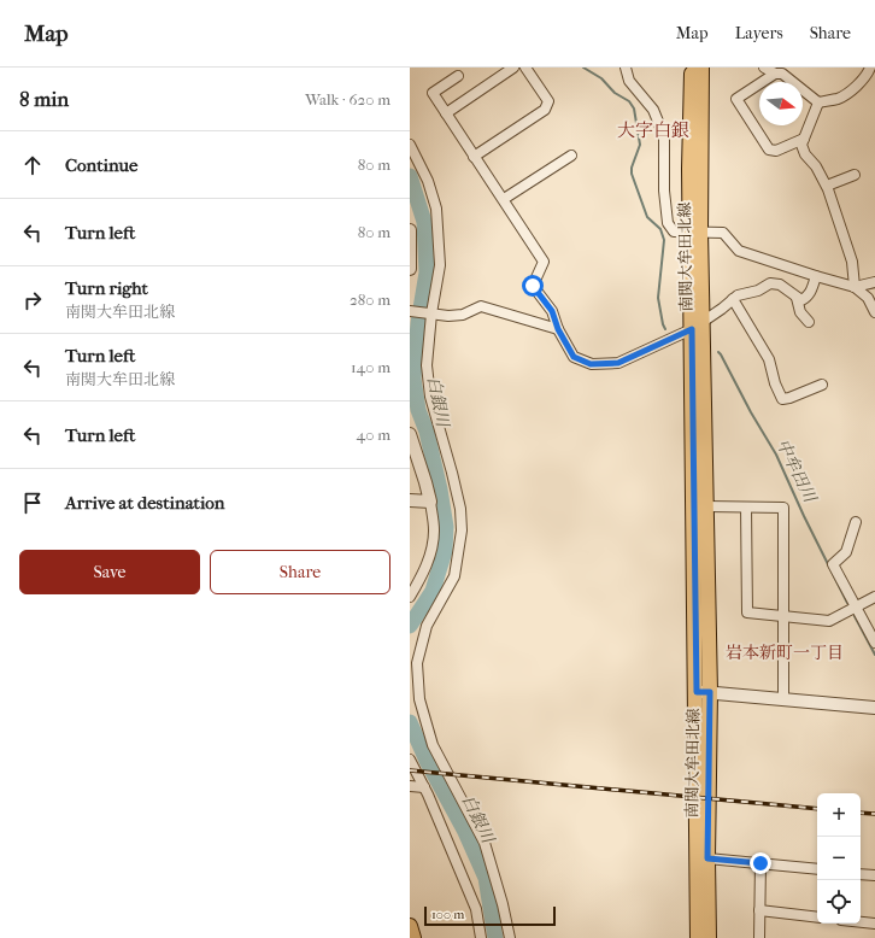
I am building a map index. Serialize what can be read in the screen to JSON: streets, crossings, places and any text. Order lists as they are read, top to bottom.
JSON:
{
  "streets": {
    "main road": ["南関大牟田北線"]
  },
  "districts": ["大字白銀", "岩本新町一丁目"],
  "water": ["白銀川", "中牟田川"],
  "scale_bar": "100 m",
  "north": "right",
  "page": {
    "header": "Map",
    "nav": ["Map", "Layers", "Share"],
    "heading": ["8 min", "Walk · 620 m"],
    "list": [
      ["Continue", "80 m"],
      ["Turn left", "80 m"],
      ["Turn right", "南関大牟田北線", "280 m"],
      ["Turn left", "南関大牟田北線", "140 m"],
      ["Turn left", "40 m"],
      "Arrive at destination"
    ],
    "buttons": ["Save", "Share"],
    "map_buttons": ["+", "−"],
    "scale": "100 m"
  }
}
